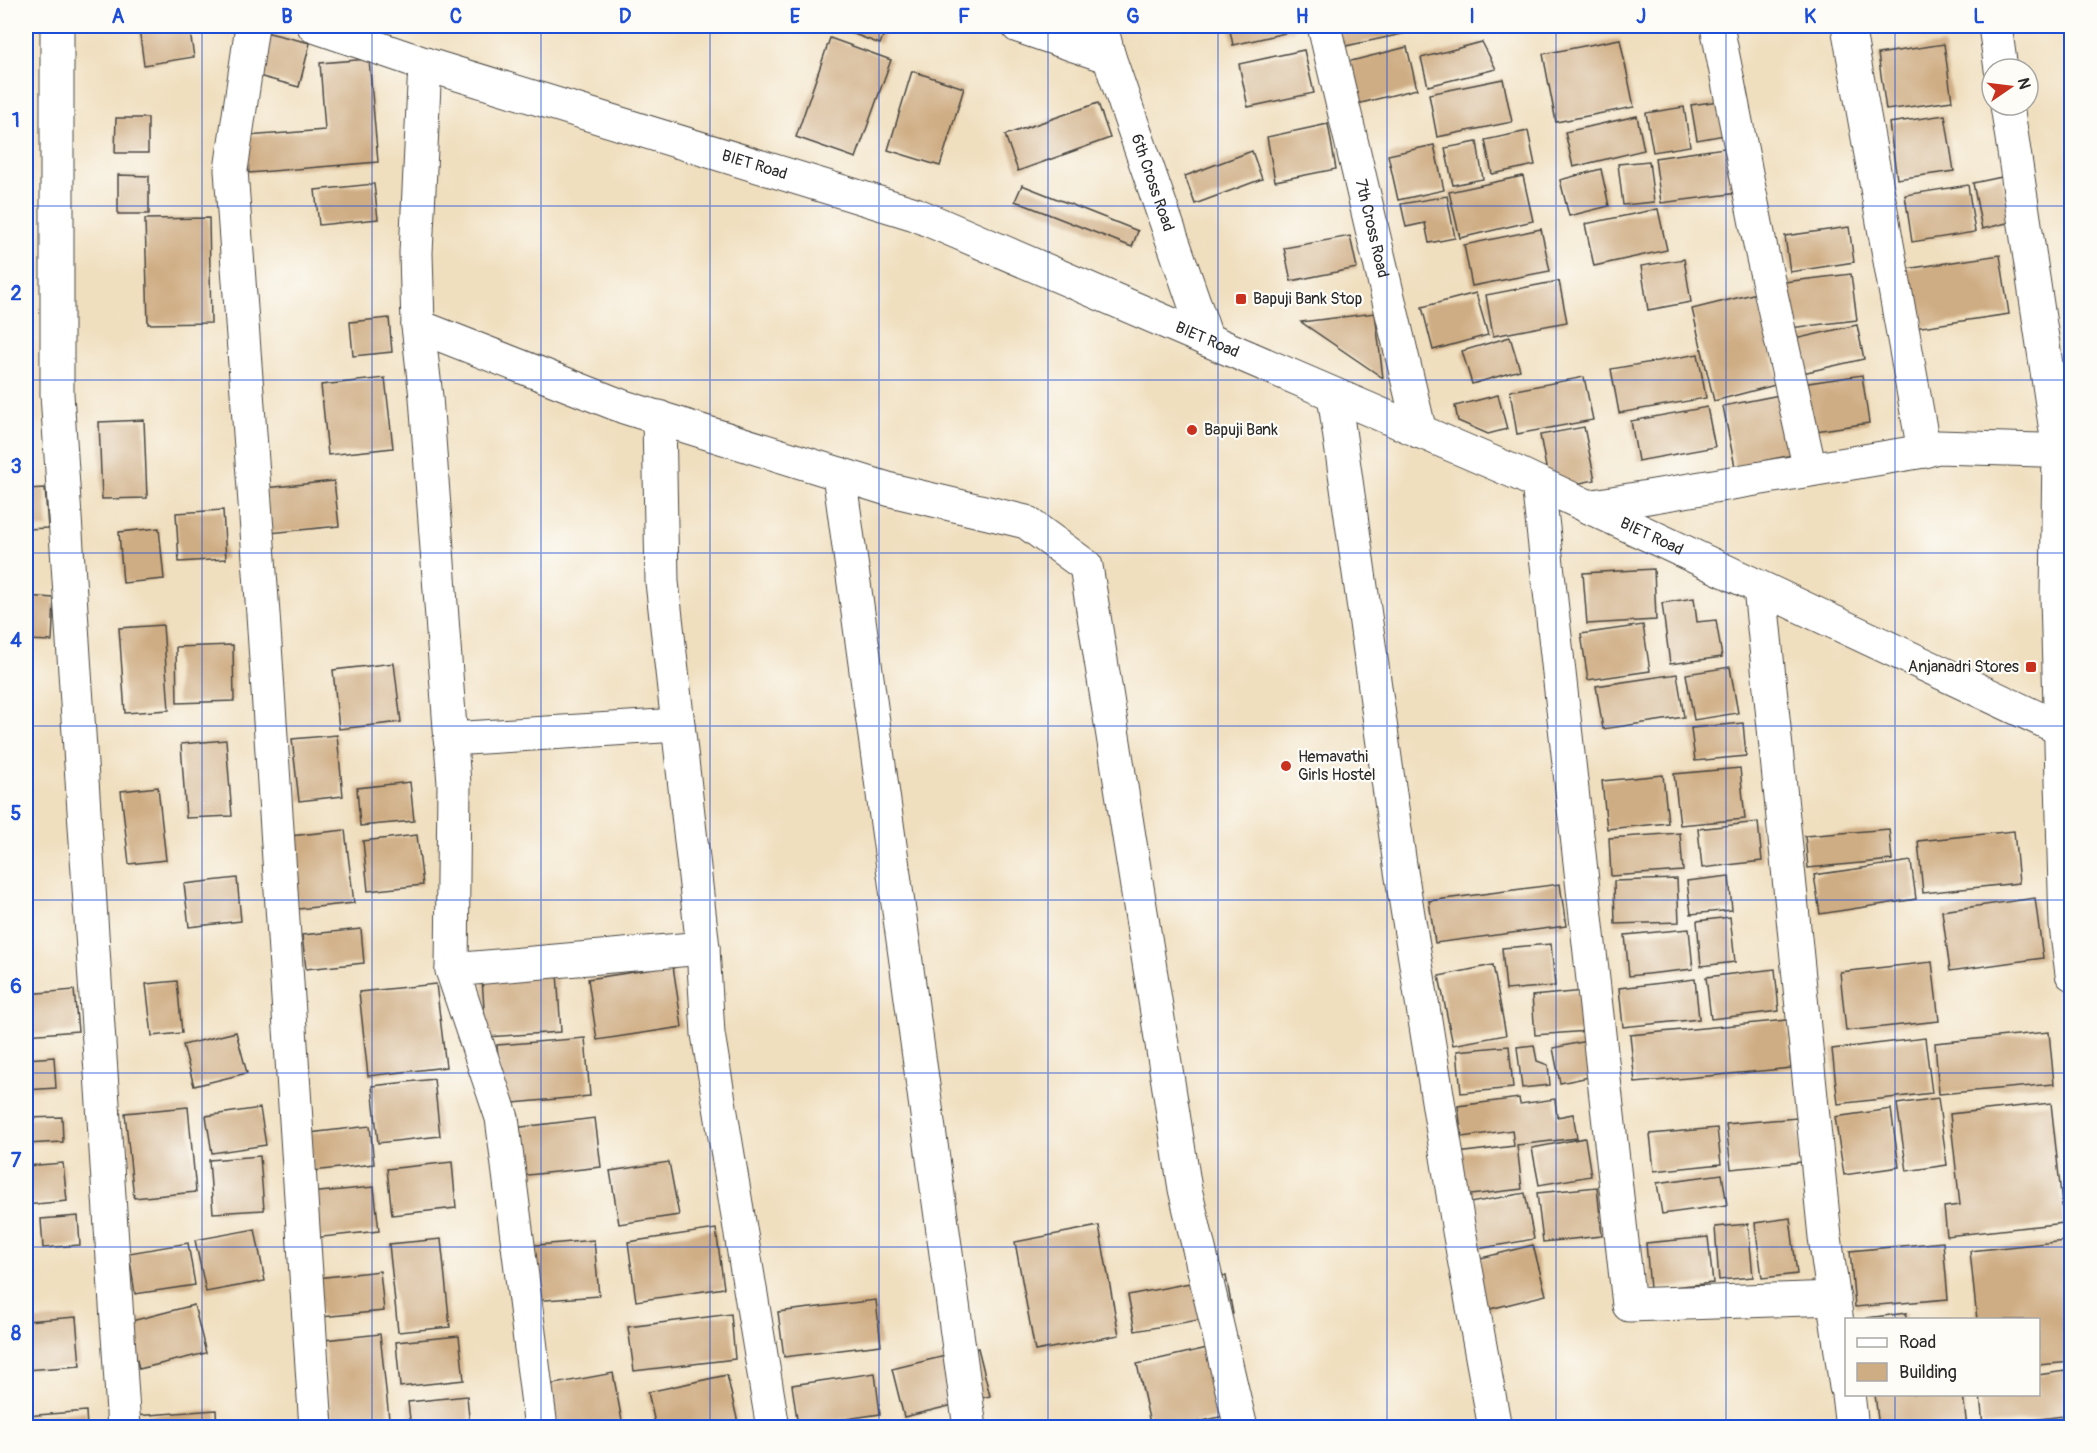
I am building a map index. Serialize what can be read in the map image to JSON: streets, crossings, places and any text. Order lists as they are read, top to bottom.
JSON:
{
  "streets": {
    "street": ["BIET Road", "6th Cross Road", "7th Cross Road"]
  },
  "crossings": [
    ["BIET Road", "6th Cross Road"],
    ["BIET Road", "7th Cross Road"]
  ],
  "places": {
    "transit": ["Bapuji Bank Stop", "Anjanadri Stores"],
    "other": ["Bapuji Bank", "Hemavathi Girls Hostel"]
  },
  "legend": ["Road", "Building"],
  "north": "right",
  "grid": {
    "columns": [
      "A",
      "B",
      "C",
      "D",
      "E",
      "F",
      "G",
      "H",
      "I",
      "J",
      "K",
      "L"
    ],
    "rows": [
      "1",
      "2",
      "3",
      "4",
      "5",
      "6",
      "7",
      "8"
    ]
  }
}
